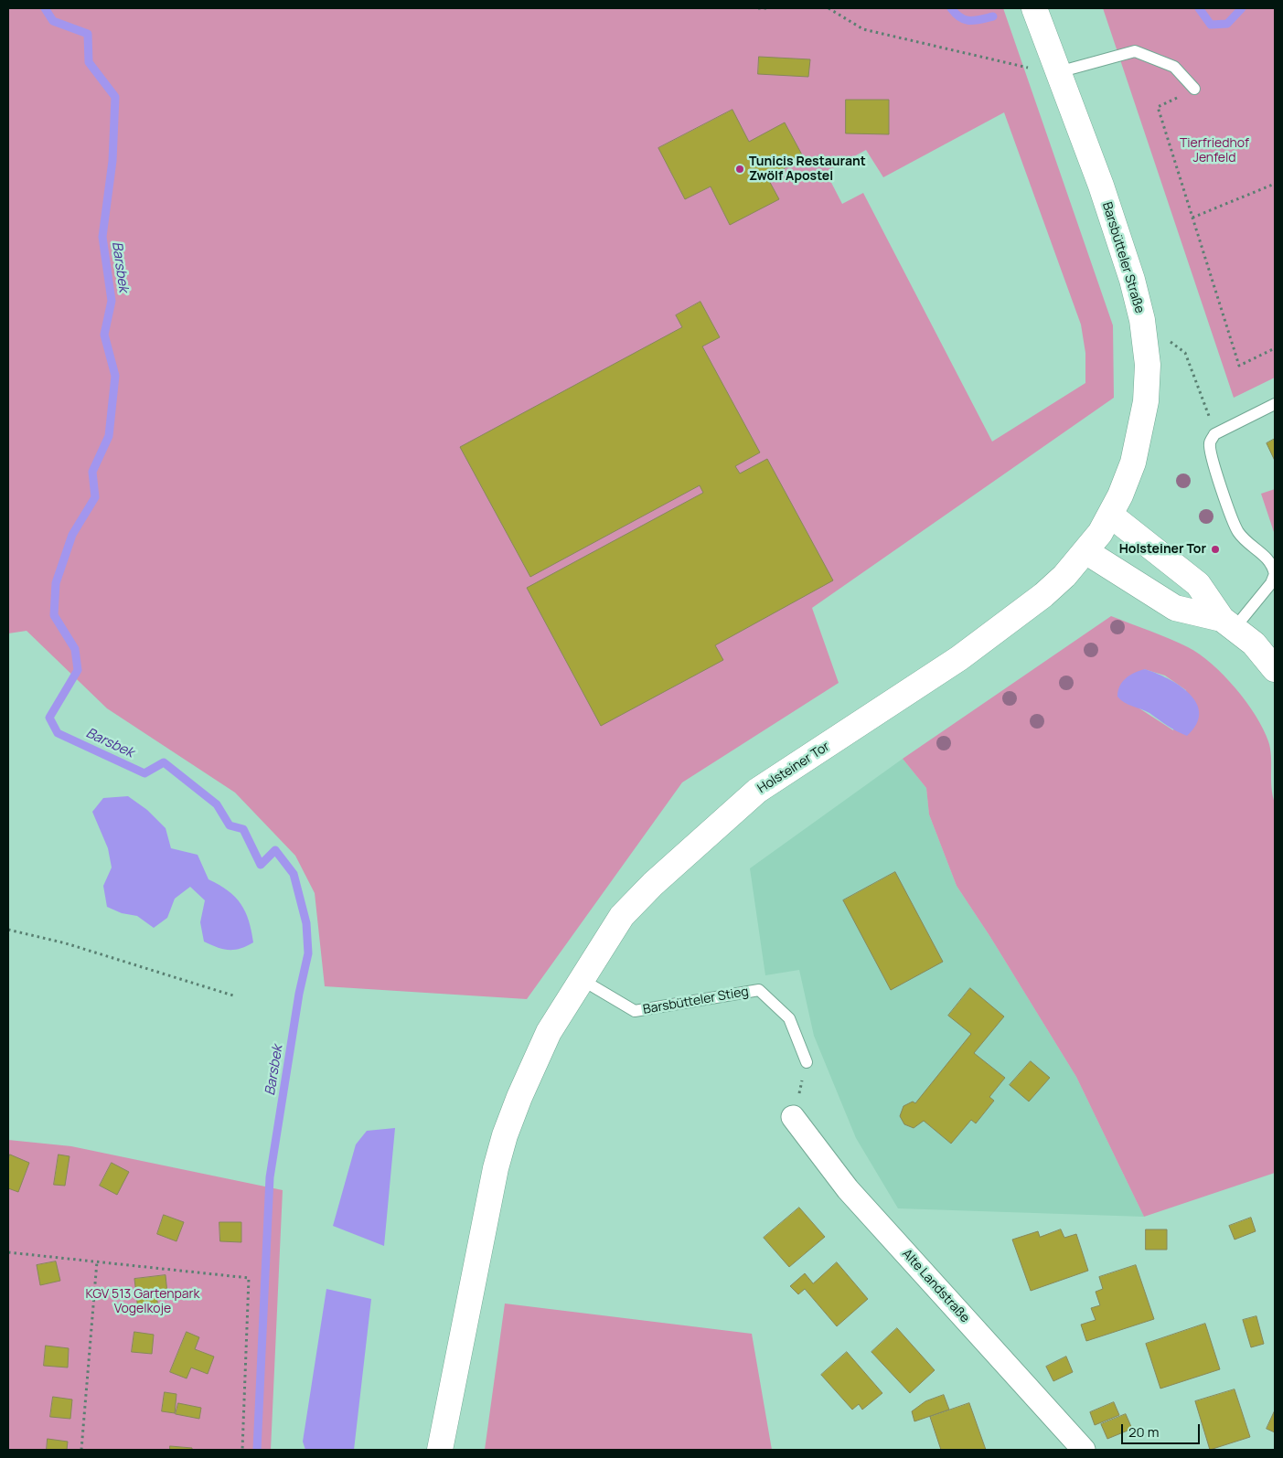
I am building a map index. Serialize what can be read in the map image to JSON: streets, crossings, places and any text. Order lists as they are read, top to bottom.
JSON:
{
  "streets": {
    "main road": ["Barsbütteler Straße", "Holsteiner Tor"],
    "street": ["Alte Landstraße"],
    "lane": ["Barsbütteler Stieg"]
  },
  "crossings": [
    ["Barsbütteler Straße", "Holsteiner Tor"],
    ["Holsteiner Tor", "Barsbütteler Stieg"]
  ],
  "water": ["Barsbek"],
  "parks": ["Tierfriedhof Jenfeld", "KGV 513 Gartenpark Vogelkoje"],
  "places": ["Tunicis Restaurant Zwölf Apostel", "Holsteiner Tor"],
  "scale_bar": "20 m"
}
